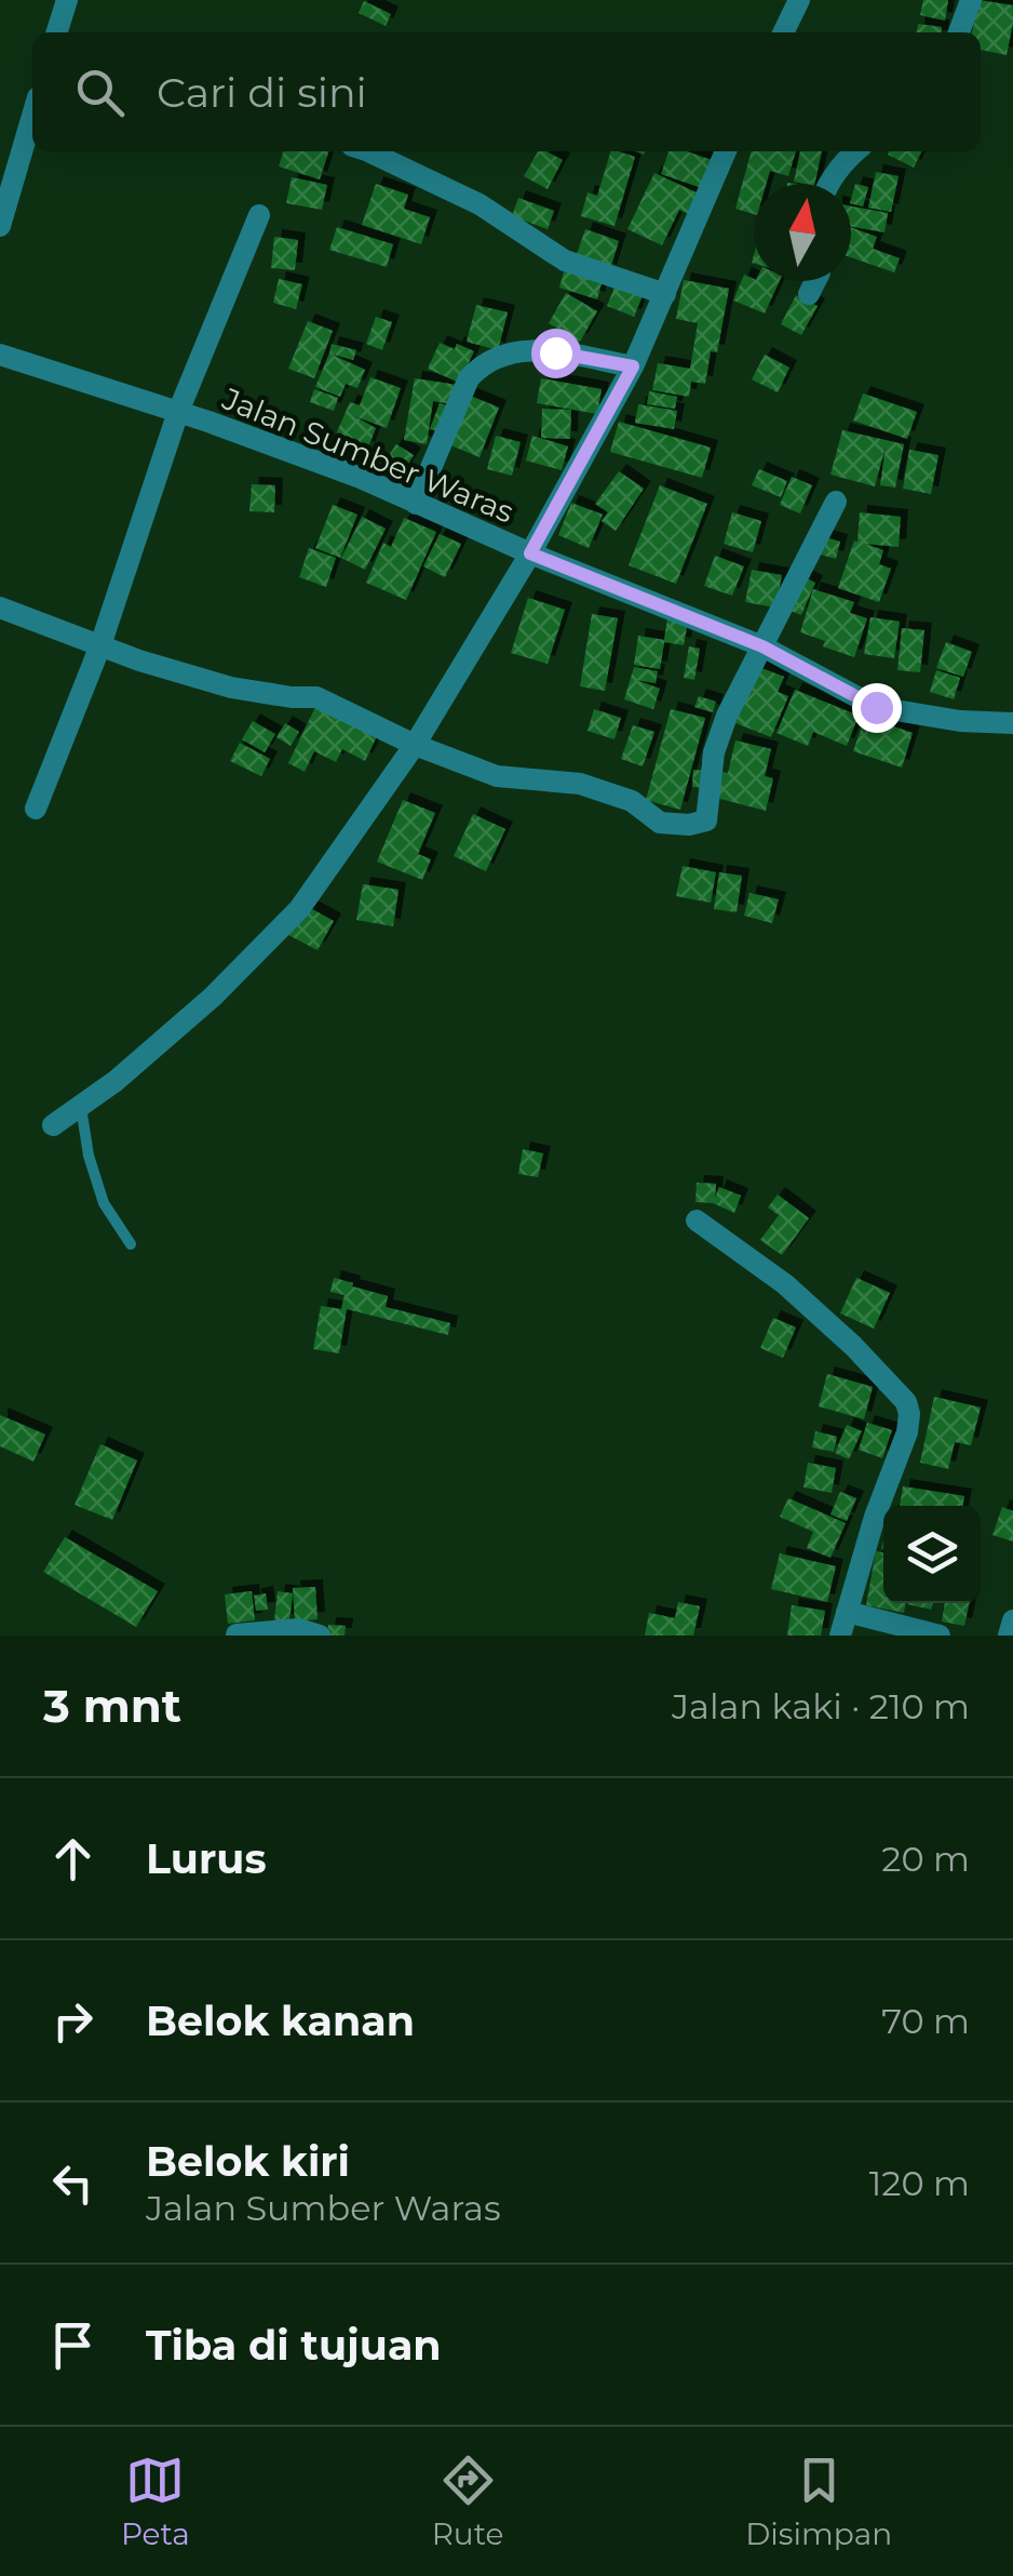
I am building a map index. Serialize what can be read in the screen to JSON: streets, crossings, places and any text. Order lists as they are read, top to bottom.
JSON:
{
  "streets": {
    "street": ["Jalan Sumber Waras"]
  },
  "north": "top",
  "page": {
    "search": "Cari di sini",
    "heading": ["3 mnt", "Jalan kaki · 210 m"],
    "list": [
      ["Lurus", "20 m"],
      ["Belok kanan", "70 m"],
      ["Belok kiri", "Jalan Sumber Waras", "120 m"],
      "Tiba di tujuan"
    ],
    "nav": ["Peta", "Rute", "Disimpan"]
  }
}
